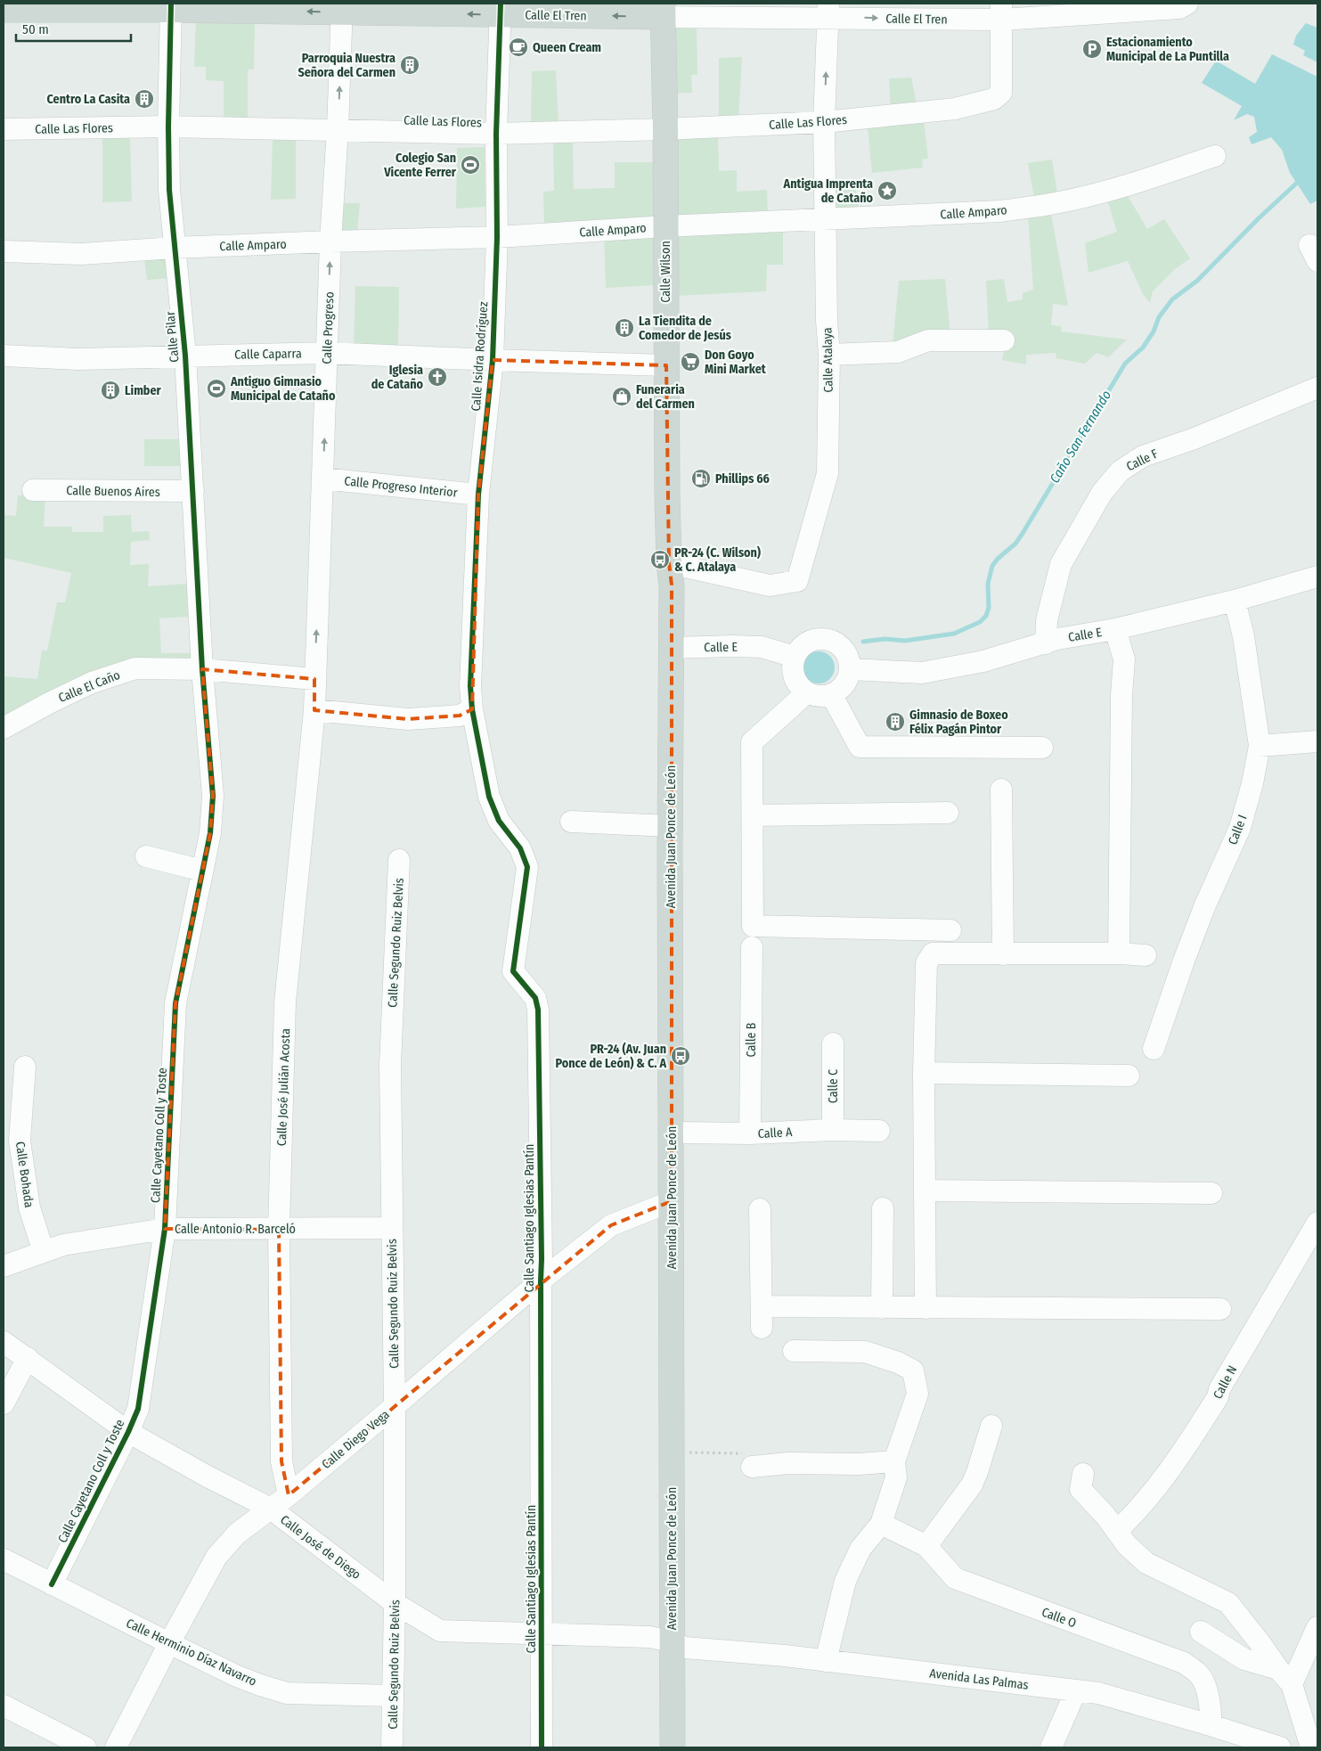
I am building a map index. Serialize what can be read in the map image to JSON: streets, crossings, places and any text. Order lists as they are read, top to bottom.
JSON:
{
  "streets": {
    "main road": ["Calle El Tren", "Calle Wilson", "Avenida Juan Ponce de León"],
    "street": [
      "Calle Las Flores",
      "Calle Amparo",
      "Calle Progreso",
      "Calle Pilar",
      "Calle Caparra",
      "Calle Isidra Rodríguez",
      "Calle Atalaya",
      "Calle F",
      "Calle Progreso Interior",
      "Calle Buenos Aires",
      "Calle E",
      "Calle El Caño",
      "Calle I",
      "Calle Segundo Ruiz Belvis",
      "Calle B",
      "Calle C",
      "Calle José Julián Acosta",
      "Calle A",
      "Calle Cayetano Coll y Toste",
      "Calle Bohada",
      "Calle Santiago Iglesias Pantín",
      "Calle Antonio R. Barceló",
      "Calle N",
      "Calle Diego Vega",
      "Calle José de Diego",
      "Calle O",
      "Calle Herminio Díaz Navarro",
      "Avenida Las Palmas"
    ]
  },
  "crossings": [
    ["Calle El Tren", "Calle Las Flores"],
    ["Calle El Tren", "Calle Wilson"],
    ["Calle El Tren", "Calle Progreso"],
    ["Calle El Tren", "Calle Pilar"],
    ["Calle El Tren", "Calle Isidra Rodríguez"],
    ["Calle El Tren", "Calle Atalaya"],
    ["Calle Las Flores", "Calle Wilson"],
    ["Calle Las Flores", "Calle Progreso"],
    ["Calle Las Flores", "Calle Pilar"],
    ["Calle Las Flores", "Calle Isidra Rodríguez"],
    ["Calle Las Flores", "Calle Atalaya"],
    ["Calle Amparo", "Calle Wilson"],
    ["Calle Amparo", "Calle Progreso"],
    ["Calle Amparo", "Calle Pilar"],
    ["Calle Amparo", "Calle Isidra Rodríguez"],
    ["Calle Amparo", "Calle Atalaya"],
    ["Calle Wilson", "Calle Caparra"],
    ["Calle Wilson", "Calle Atalaya"],
    ["Calle Wilson", "Calle E"],
    ["Calle Wilson", "Avenida Juan Ponce de León"],
    ["Calle Progreso", "Calle Caparra"],
    ["Calle Progreso", "Calle Progreso Interior"],
    ["Calle Progreso", "Calle El Caño"],
    ["Calle Progreso", "Calle José Julián Acosta"],
    ["Calle Pilar", "Calle Caparra"],
    ["Calle Pilar", "Calle Buenos Aires"],
    ["Calle Pilar", "Calle El Caño"],
    ["Calle Pilar", "Calle Cayetano Coll y Toste"],
    ["Calle Caparra", "Calle Isidra Rodríguez"],
    ["Calle Isidra Rodríguez", "Calle Progreso Interior"],
    ["Calle Isidra Rodríguez", "Calle Santiago Iglesias Pantín"],
    ["Calle F", "Calle E"],
    ["Calle E", "Calle I"],
    ["Calle E", "Avenida Juan Ponce de León"],
    ["Calle El Caño", "Calle José Julián Acosta"],
    ["Calle El Caño", "Calle Cayetano Coll y Toste"],
    ["Avenida Juan Ponce de León", "Calle A"],
    ["Avenida Juan Ponce de León", "Calle Diego Vega"],
    ["Avenida Juan Ponce de León", "Calle José de Diego"],
    ["Avenida Juan Ponce de León", "Avenida Las Palmas"],
    ["Calle Segundo Ruiz Belvis", "Calle Antonio R. Barceló"],
    ["Calle Segundo Ruiz Belvis", "Calle Diego Vega"],
    ["Calle Segundo Ruiz Belvis", "Calle José de Diego"],
    ["Calle Segundo Ruiz Belvis", "Calle Herminio Díaz Navarro"],
    ["Calle B", "Calle A"],
    ["Calle C", "Calle A"],
    ["Calle José Julián Acosta", "Calle Antonio R. Barceló"],
    ["Calle José Julián Acosta", "Calle Diego Vega"],
    ["Calle Cayetano Coll y Toste", "Calle Antonio R. Barceló"],
    ["Calle Cayetano Coll y Toste", "Calle José de Diego"],
    ["Calle Cayetano Coll y Toste", "Calle Herminio Díaz Navarro"],
    ["Calle Bohada", "Calle Antonio R. Barceló"],
    ["Calle Santiago Iglesias Pantín", "Calle Diego Vega"],
    ["Calle Santiago Iglesias Pantín", "Calle José de Diego"],
    ["Calle Diego Vega", "Calle José de Diego"],
    ["Calle Diego Vega", "Calle Herminio Díaz Navarro"],
    ["Calle José de Diego", "Avenida Las Palmas"],
    ["Calle O", "Avenida Las Palmas"]
  ],
  "one_way": ["Calle Progreso"],
  "water": ["Caño San Fernando"],
  "places": {
    "cafe": ["Queen Cream"],
    "parking": ["Estacionamiento Municipal de La Puntilla"],
    "building": [
      "Parroquia Nuestra Señora del Carmen",
      "Centro La Casita",
      "La Tiendita de Comedor de Jesús",
      "Limber",
      "Gimnasio de Boxeo Félix Pagán Pintor"
    ],
    "sports": ["Colegio San Vicente Ferrer", "Antiguo Gimnasio Municipal de Cataño"],
    "place": ["Antigua Imprenta de Cataño"],
    "supermarket": ["Don Goyo Mini Market"],
    "church": ["Iglesia de Cataño"],
    "shop": ["Funeraria del Carmen"],
    "fuel station": ["Phillips 66"],
    "bus stop": ["PR-24 (C. Wilson) & C. Atalaya", "PR-24 (Av. Juan Ponce de León) & C. A"]
  },
  "scale_bar": "50 m"
}
